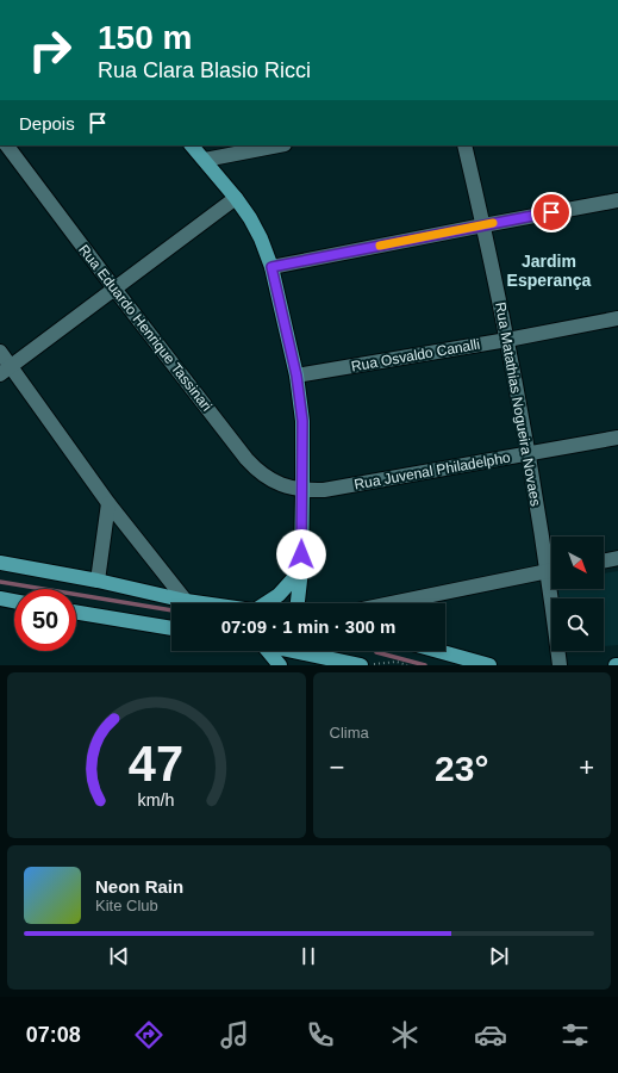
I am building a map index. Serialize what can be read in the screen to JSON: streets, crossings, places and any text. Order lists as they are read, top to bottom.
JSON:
{
  "streets": {
    "street": [
      "Rua Eduardo Henrique Tassinari",
      "Rua Osvaldo Canalli",
      "Rua Matathias Nogueira Novaes",
      "Rua Juvenal Philadelpho"
    ]
  },
  "crossings": [
    ["Rua Eduardo Henrique Tassinari", "Rua Juvenal Philadelpho"],
    ["Rua Osvaldo Canalli", "Rua Matathias Nogueira Novaes"],
    ["Rua Matathias Nogueira Novaes", "Rua Juvenal Philadelpho"]
  ],
  "districts": ["Jardim Esperança"],
  "north": "bottom right",
  "page": {
    "turn": ["150 m", "Rua Clara Blasio Ricci"],
    "then": "Depois",
    "limit": "50",
    "trip": "07:09 · 1 min · 300 m",
    "tile": "Clima",
    "heat": ["−", "23°", "+"],
    "song": ["Neon Rain", "Kite Club"],
    "tabs": "07:08",
    "gauge": ["47", "km/h"]
  }
}
